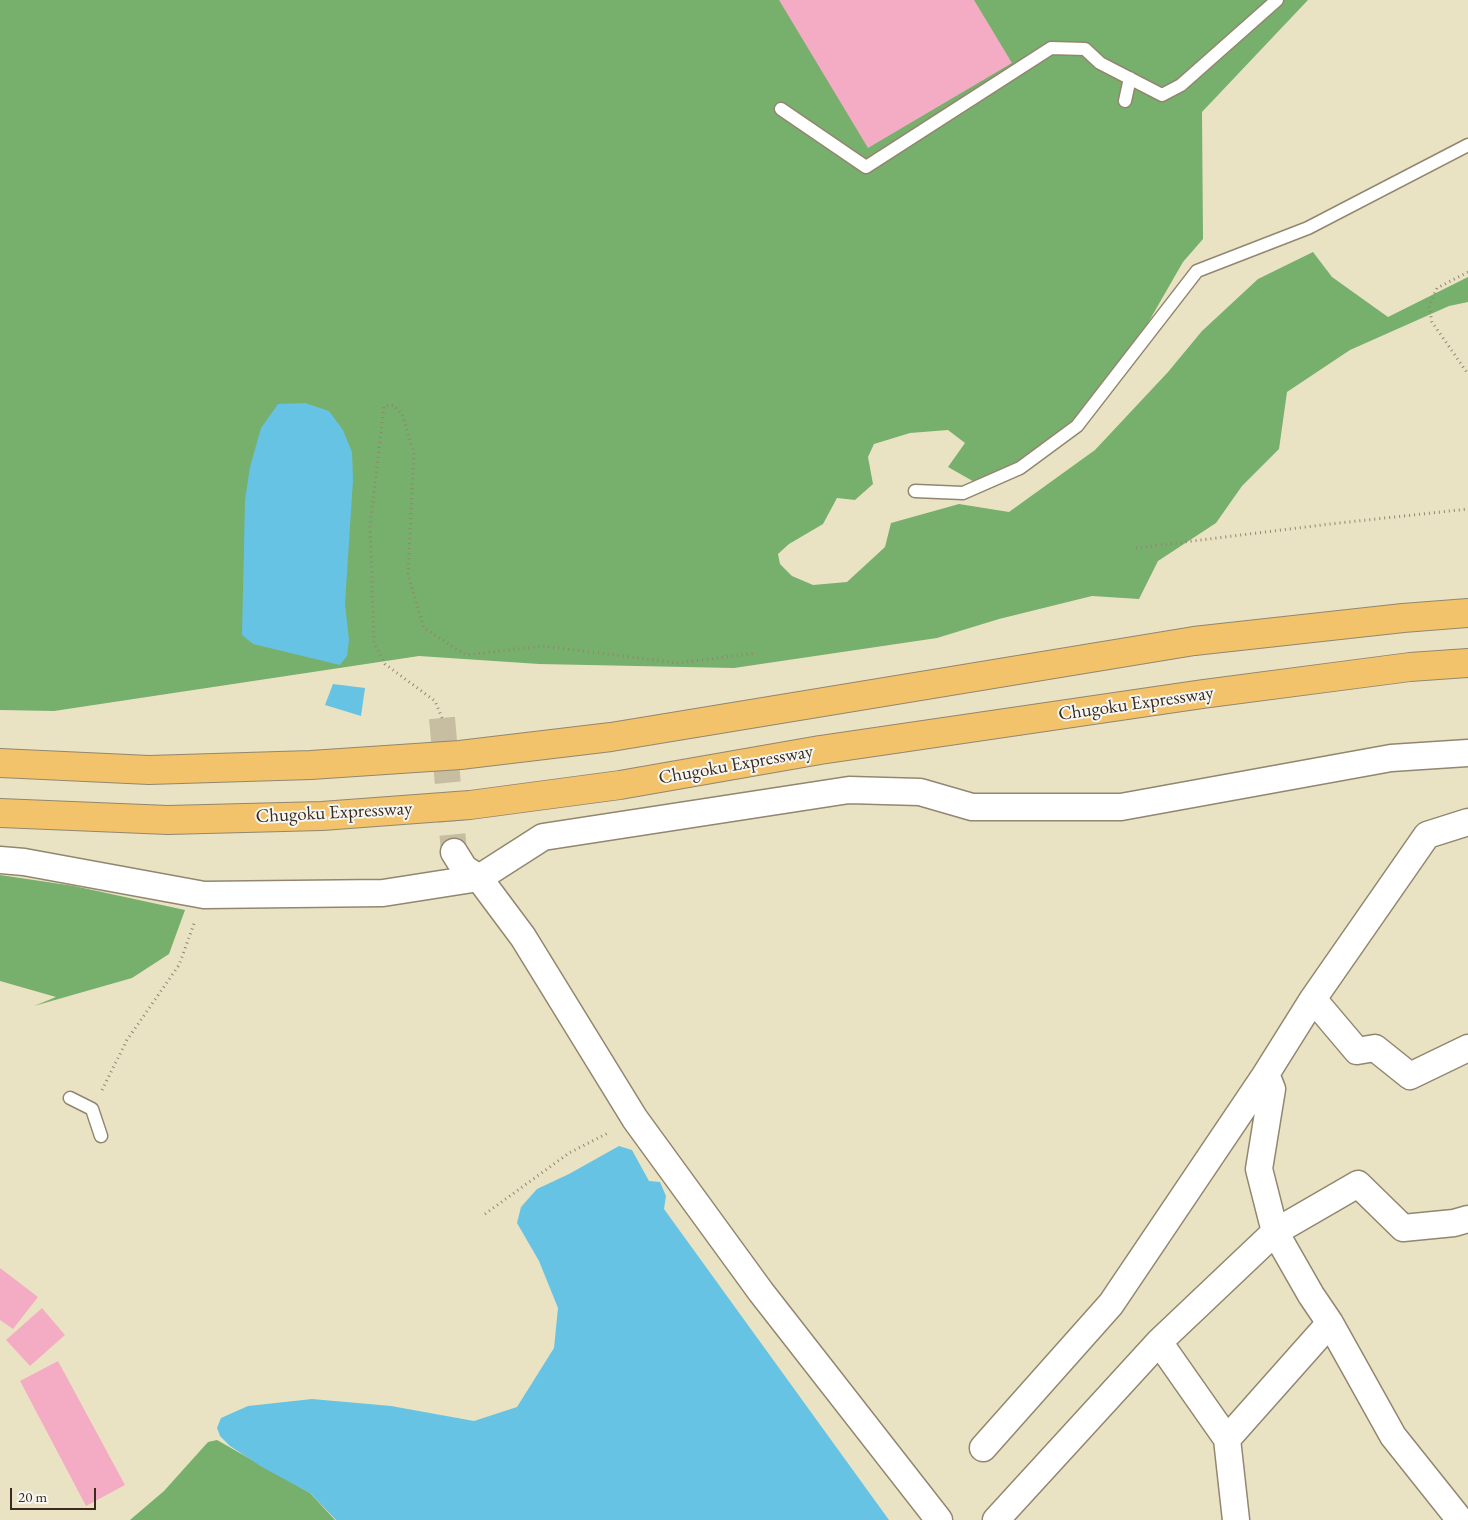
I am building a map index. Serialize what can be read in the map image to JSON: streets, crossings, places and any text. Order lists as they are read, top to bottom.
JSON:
{
  "streets": {
    "highway": ["Chugoku Expressway"]
  },
  "scale_bar": "20 m"
}
